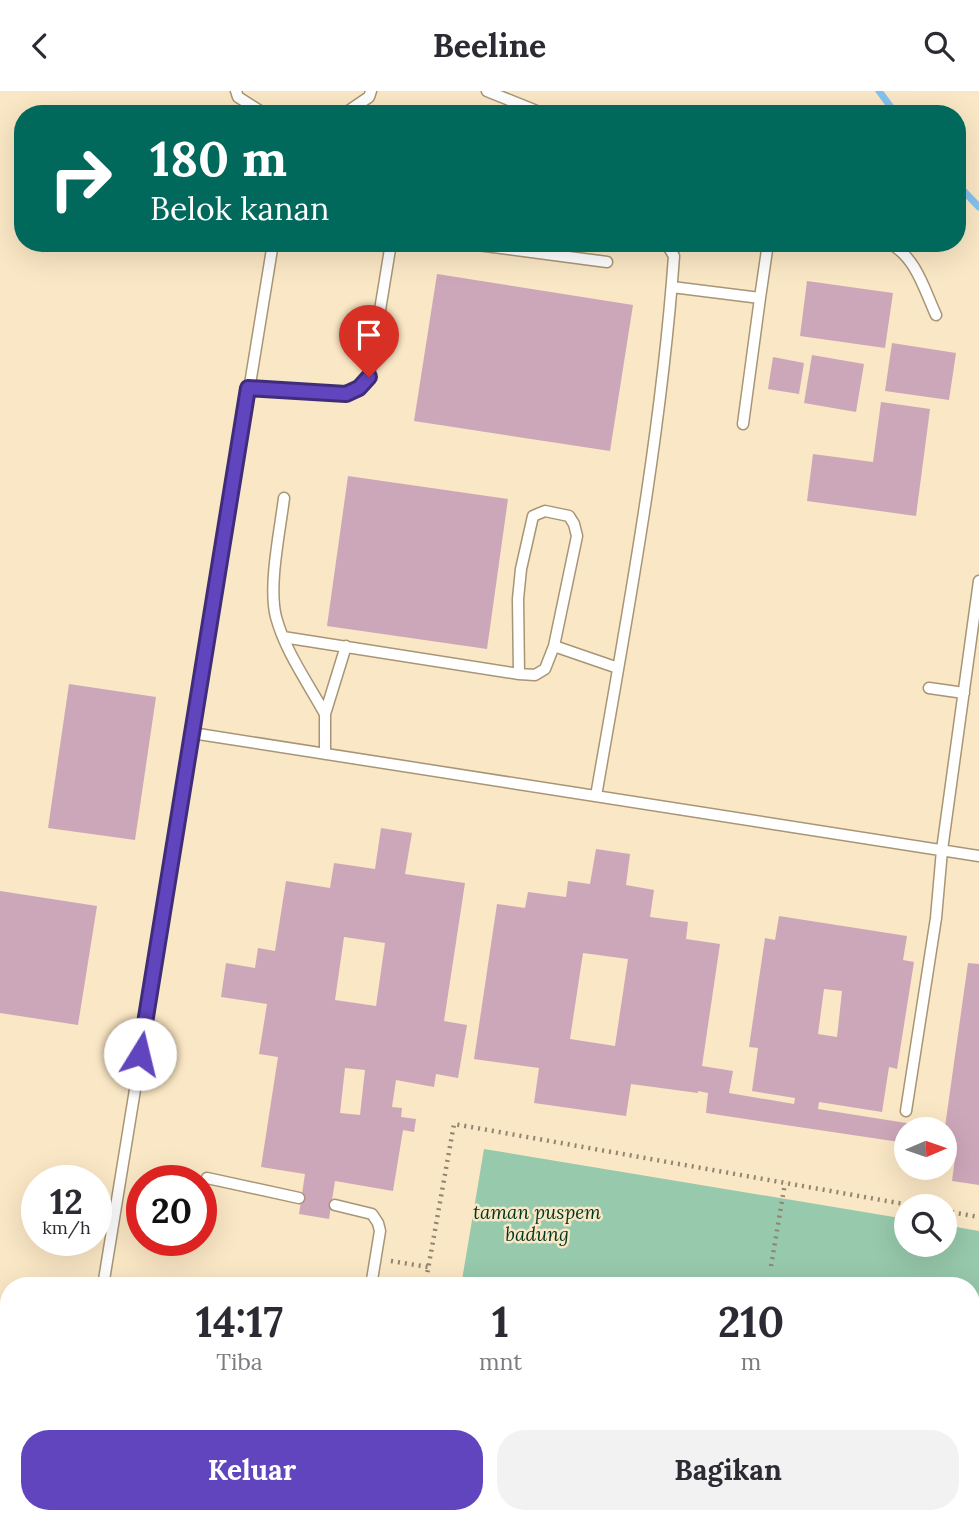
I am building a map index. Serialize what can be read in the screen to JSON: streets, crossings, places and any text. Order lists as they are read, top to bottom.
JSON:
{
  "parks": ["taman puspem badung"],
  "north": "right",
  "page": {
    "header": "Beeline",
    "turn": ["180 m", "Belok kanan"],
    "speed": "12 km/h",
    "limit": "20",
    "eta": [
      "14:17",
      "Tiba",
      "1",
      "mnt",
      "210",
      "m"
    ],
    "buttons": ["Keluar", "Bagikan"]
  }
}
